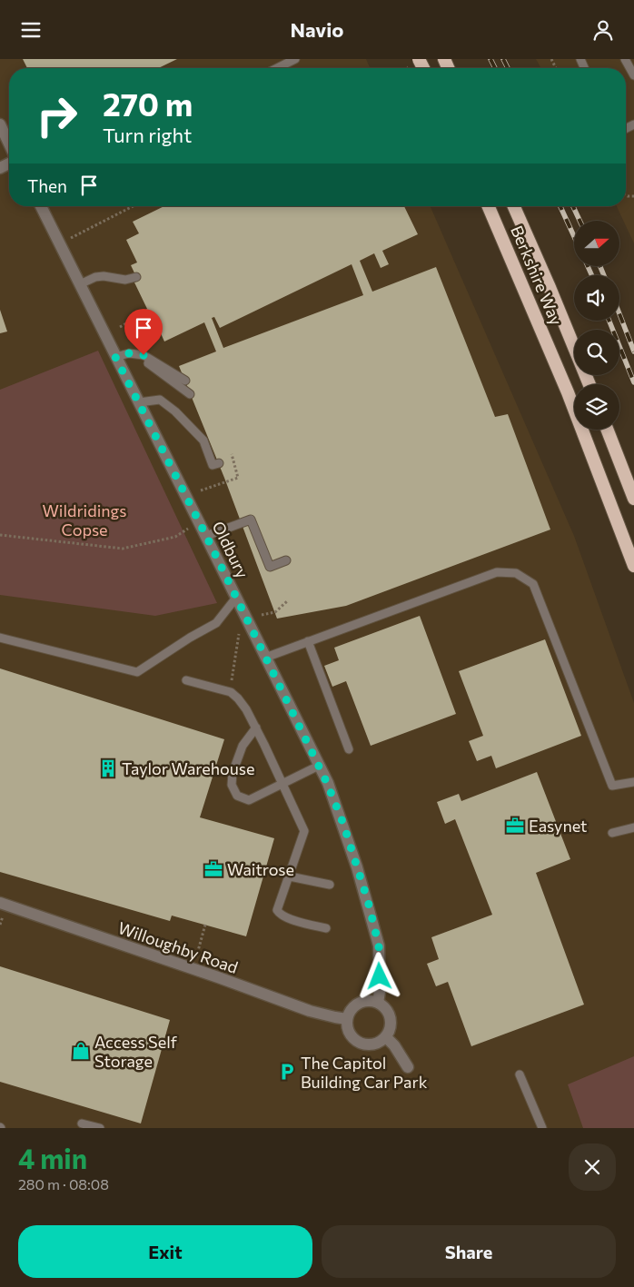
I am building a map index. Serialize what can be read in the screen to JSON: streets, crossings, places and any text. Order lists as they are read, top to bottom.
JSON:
{
  "streets": {
    "highway": ["Berkshire Way"],
    "street": ["Oldbury", "Willoughby Road"]
  },
  "crossings": [
    ["Oldbury", "Willoughby Road"]
  ],
  "parks": ["Wildridings Copse"],
  "places": {
    "building": ["Taylor Warehouse"],
    "office": ["Easynet", "Waitrose"],
    "shop": ["Access Self Storage"],
    "parking": ["The Capitol Building Car Park"]
  },
  "north": "right",
  "page": {
    "header": "Navio",
    "turn": ["270 m", "Turn right"],
    "then": "Then",
    "heading": ["4 min", "280 m · 08:08"],
    "buttons": ["Exit", "Share"]
  }
}
